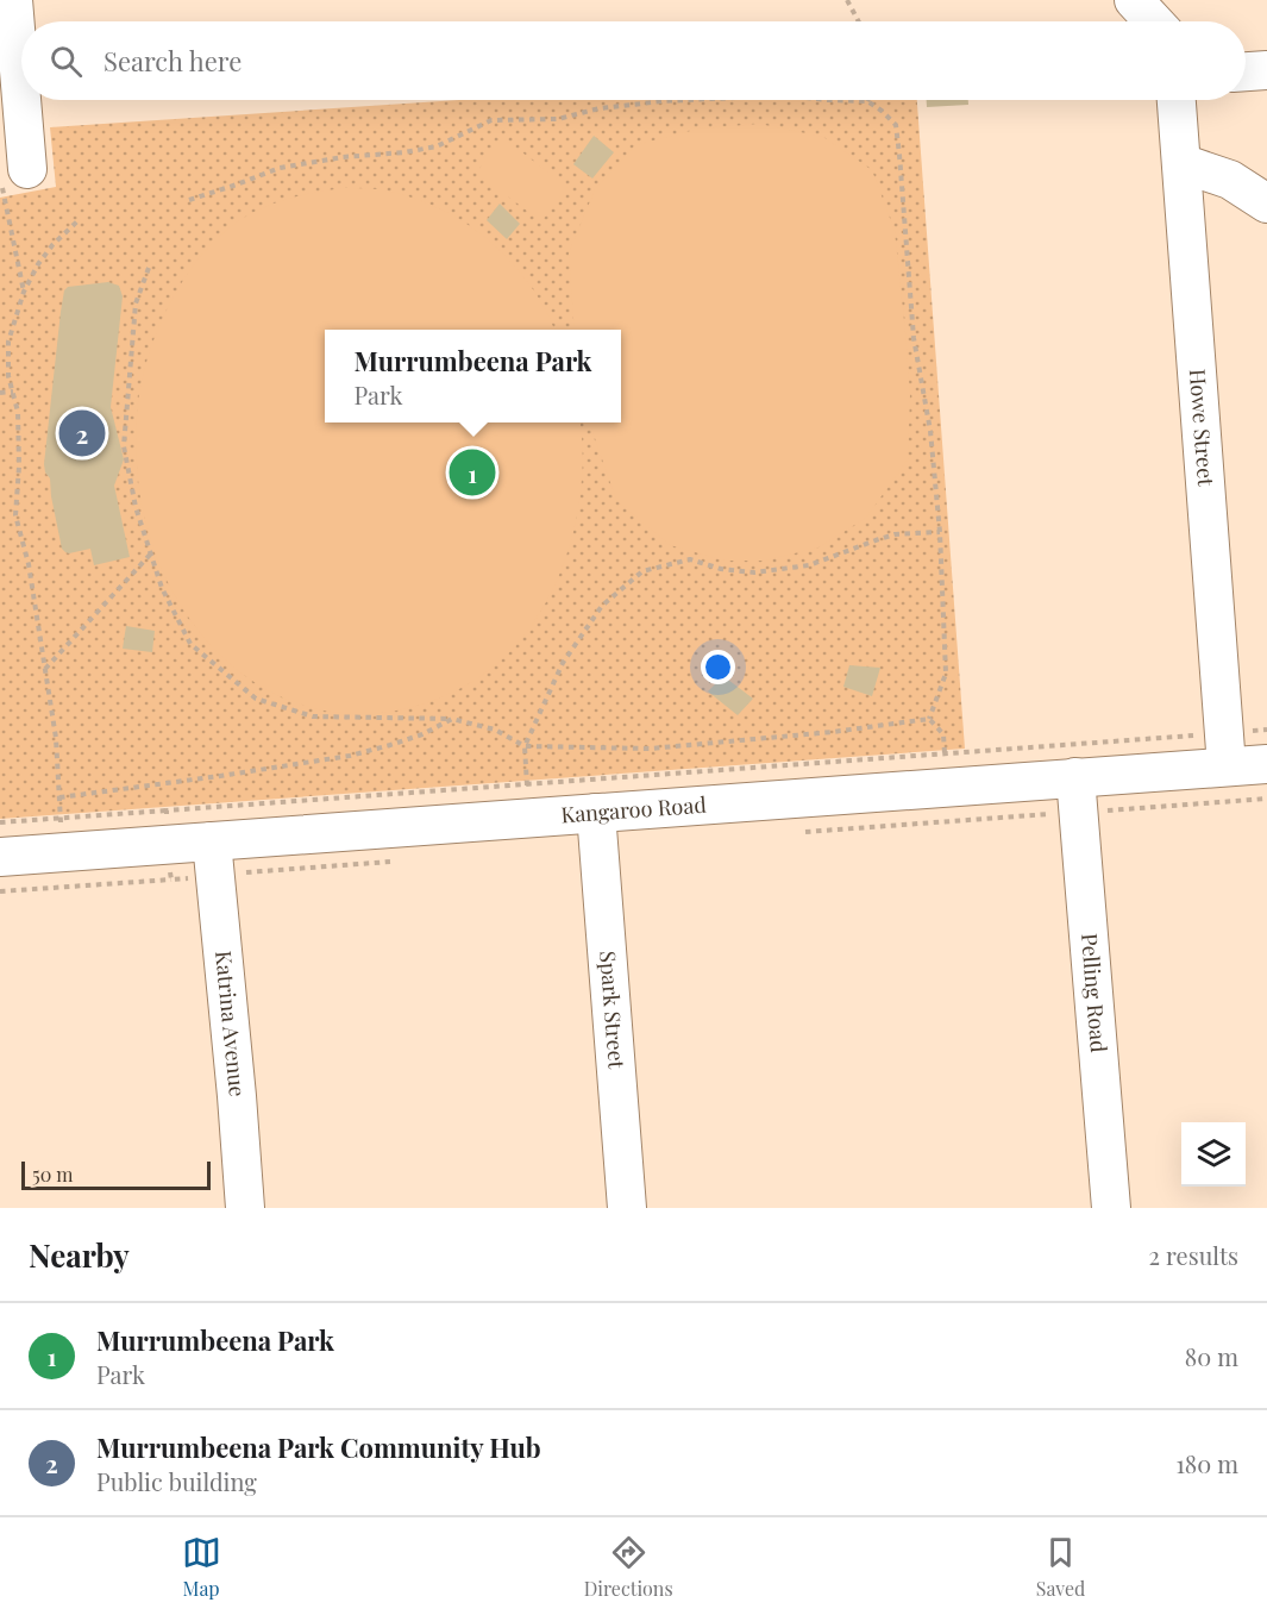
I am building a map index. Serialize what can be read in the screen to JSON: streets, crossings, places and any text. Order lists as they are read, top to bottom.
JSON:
{
  "streets": {
    "street": [
      "Howe Street",
      "Kangaroo Road",
      "Pelling Road",
      "Spark Street",
      "Katrina Avenue"
    ]
  },
  "crossings": [
    ["Howe Street", "Kangaroo Road"],
    ["Kangaroo Road", "Pelling Road"],
    ["Kangaroo Road", "Spark Street"],
    ["Kangaroo Road", "Katrina Avenue"]
  ],
  "scale_bar": "50 m",
  "page": {
    "search": "Search here",
    "popup": ["Murrumbeena Park", "Park"],
    "pins": ["2", "1"],
    "scale": "50 m",
    "heading": ["Nearby", "2 results"],
    "list": [
      {
        "mark": "1",
        "name": "Murrumbeena Park",
        "note": "Park",
        "value": "80 m"
      },
      {
        "mark": "2",
        "name": "Murrumbeena Park Community Hub",
        "note": "Public building",
        "value": "180 m"
      }
    ],
    "nav": ["Map", "Directions", "Saved"]
  }
}
